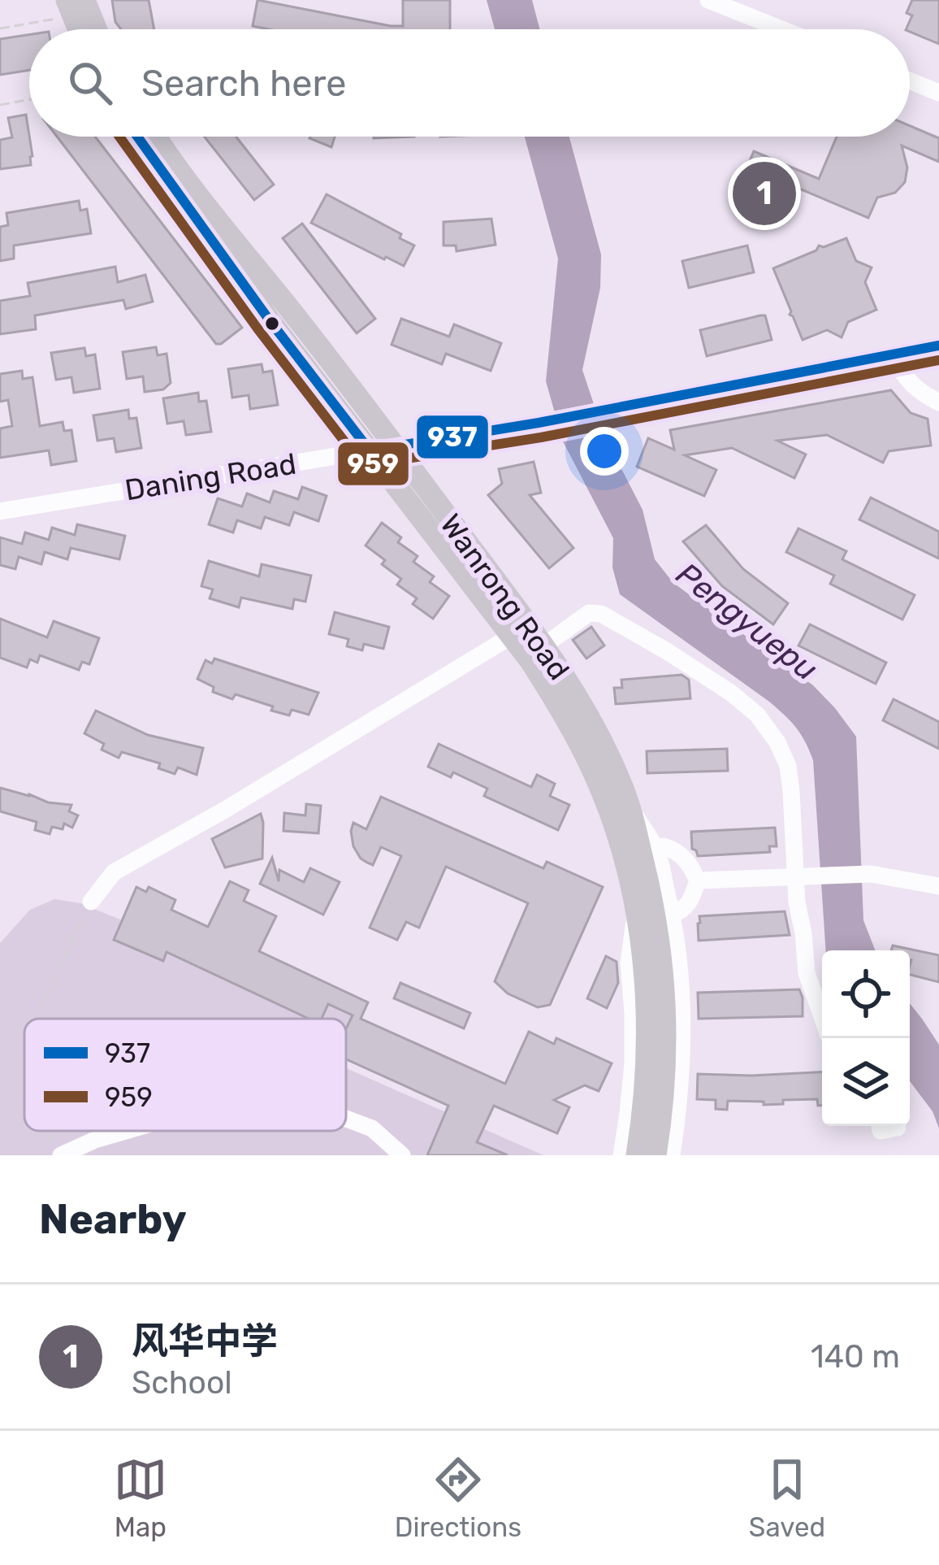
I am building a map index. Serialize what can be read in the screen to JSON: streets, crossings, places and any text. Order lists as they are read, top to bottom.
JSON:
{
  "streets": {
    "main road": ["Wanrong Road"],
    "street": ["Daning Road"]
  },
  "crossings": [
    ["Daning Road", "Wanrong Road"]
  ],
  "water": ["Pengyuepu"],
  "lines": ["transit line 937", "transit line 959"],
  "legend": ["937", "959"],
  "page": {
    "search": "Search here",
    "pins": "1",
    "heading": "Nearby",
    "list": [
      {
        "mark": "1",
        "name": "风华中学",
        "note": "School",
        "value": "140 m"
      }
    ],
    "nav": ["Map", "Directions", "Saved"]
  }
}
